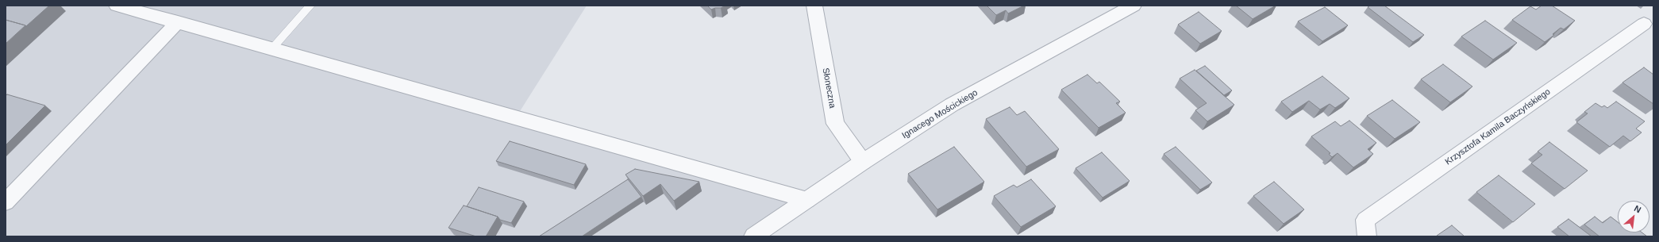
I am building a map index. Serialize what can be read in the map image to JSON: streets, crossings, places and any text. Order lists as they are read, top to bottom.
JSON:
{
  "streets": {
    "street": ["Słoneczna", "Ignacego Mościckiego", "Krzysztofa Kamila Baczyńskiego"]
  },
  "crossings": [
    ["Słoneczna", "Ignacego Mościckiego"]
  ],
  "north": "top right"
}
